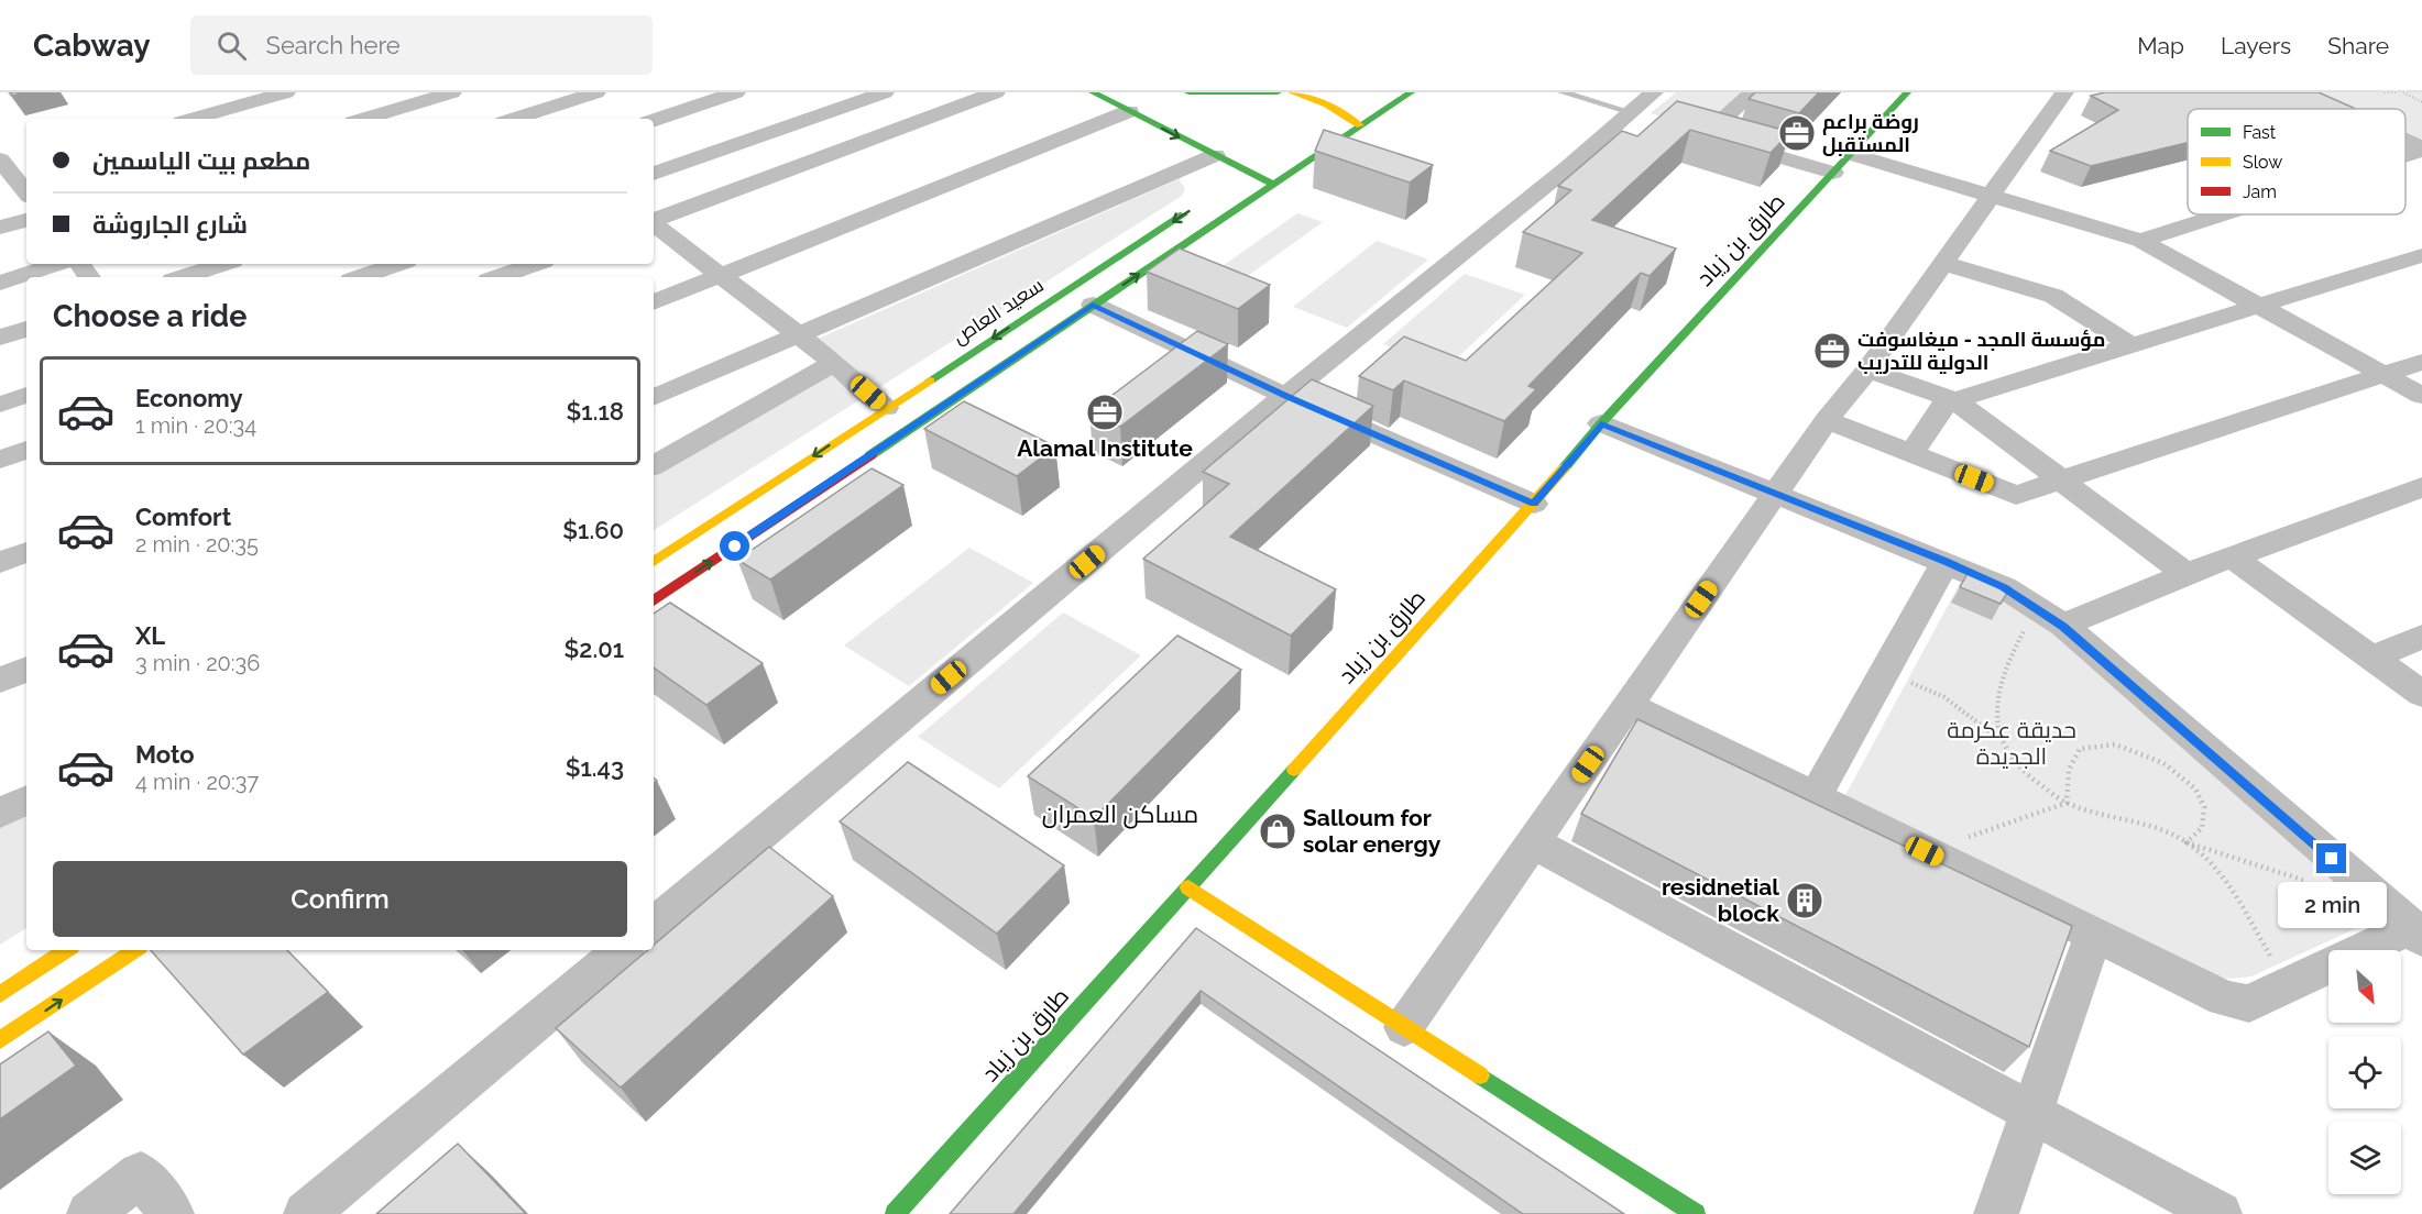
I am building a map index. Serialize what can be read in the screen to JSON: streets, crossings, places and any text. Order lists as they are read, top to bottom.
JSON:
{
  "streets": {
    "main road": ["طارق بن زياد", "سعيد العاص"]
  },
  "districts": ["مساكن العمران"],
  "parks": ["حديقة عكرمة الجديدة"],
  "places": {
    "office": ["روضة براعم المستقبل", "مؤسسة المجد - ميغاسوفت الدولية للتدريب", "Alamal Institute"],
    "shop": ["Salloum for solar energy"],
    "building": ["residnetial block"]
  },
  "legend": ["Fast", "Slow", "Jam"],
  "north": "bottom right",
  "page": {
    "header": "Cabway",
    "search": "Search here",
    "nav": ["Map", "Layers", "Share"],
    "banner": ["مطعم بيت الياسمين", "شارع الجاروشة"],
    "heading": "Choose a ride",
    "list": [
      {
        "name": "Economy",
        "note": "1 min · 20:34",
        "value": "$1.18"
      },
      {
        "name": "Comfort",
        "note": "2 min · 20:35",
        "value": "$1.60"
      },
      {
        "name": "XL",
        "note": "3 min · 20:36",
        "value": "$2.01"
      },
      {
        "name": "Moto",
        "note": "4 min · 20:37",
        "value": "$1.43"
      }
    ],
    "buttons": "Confirm",
    "bubble": "2 min"
  }
}
